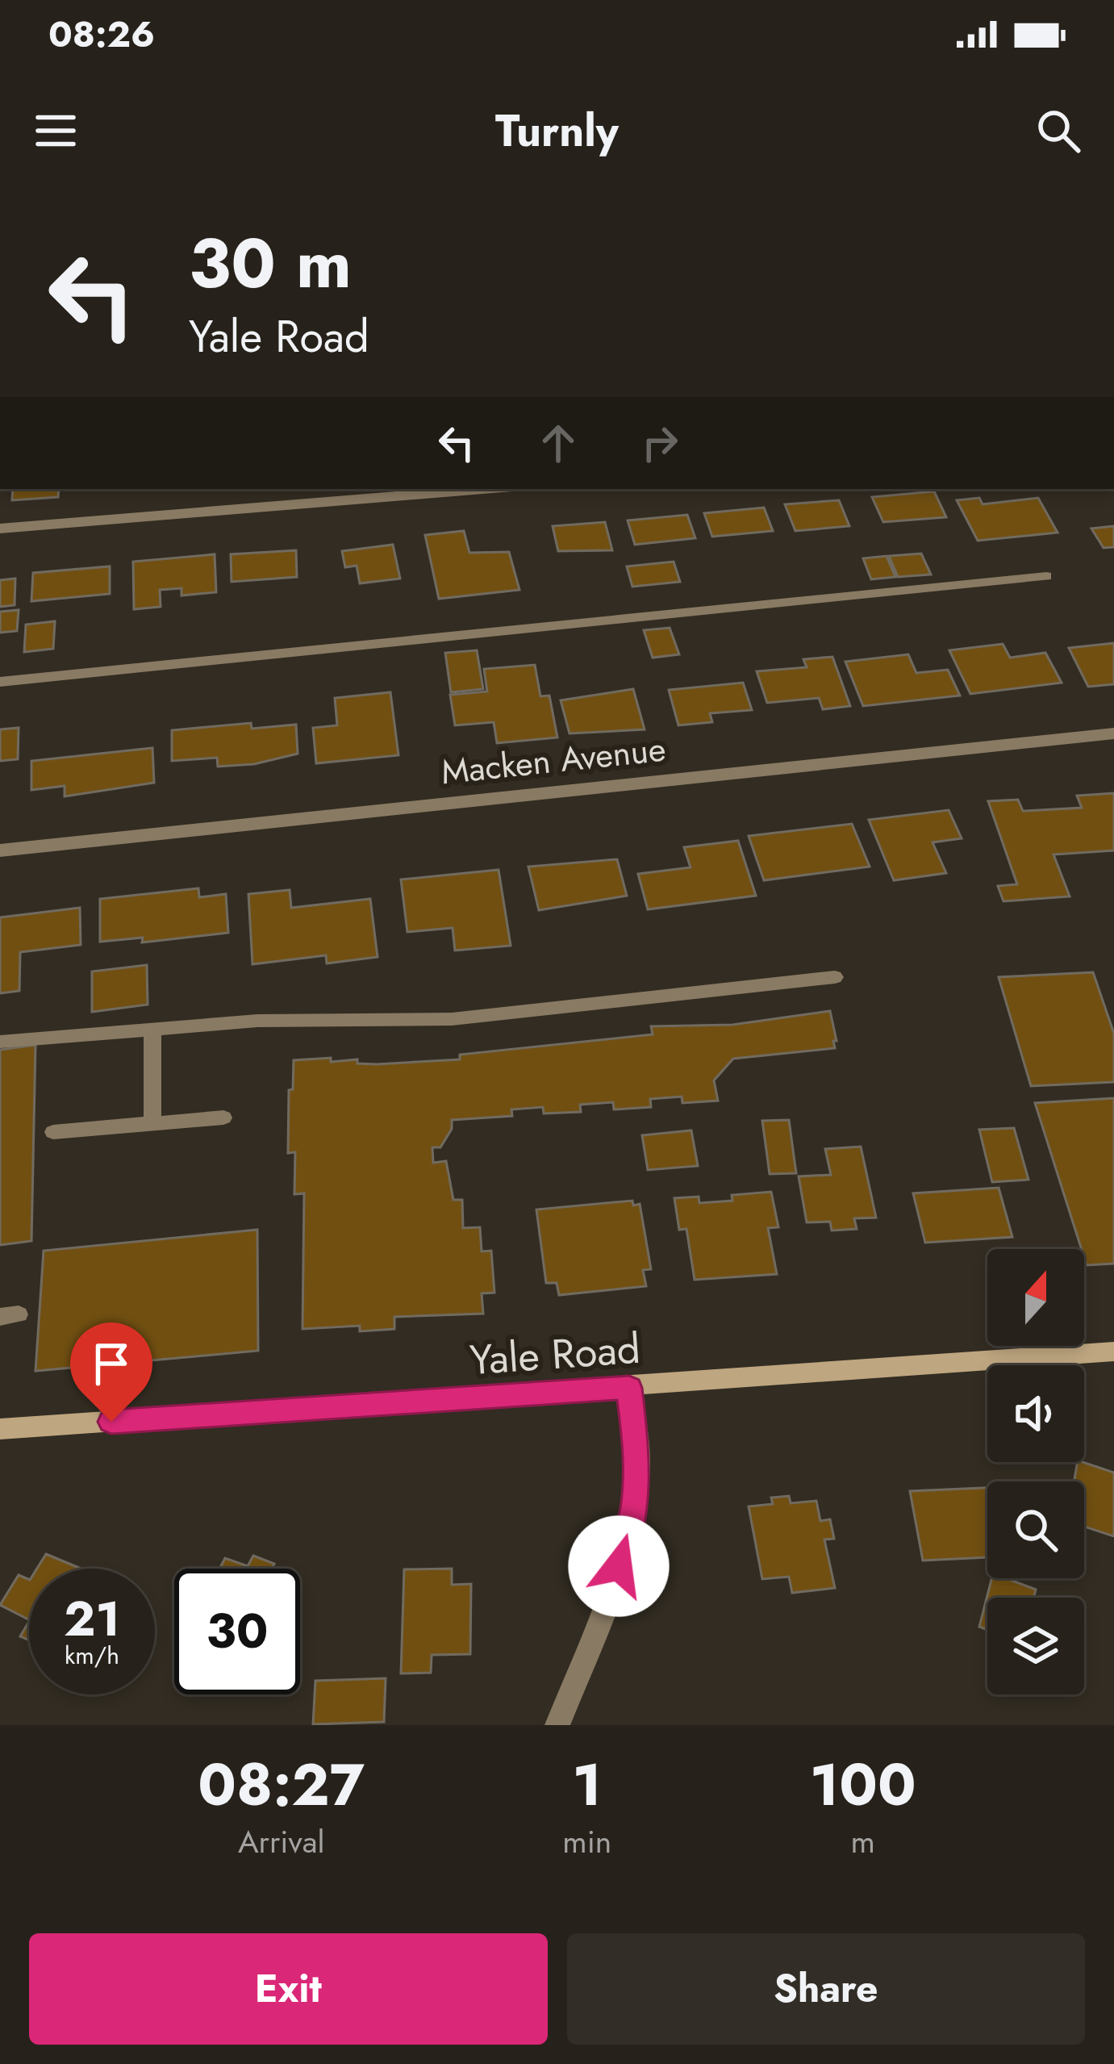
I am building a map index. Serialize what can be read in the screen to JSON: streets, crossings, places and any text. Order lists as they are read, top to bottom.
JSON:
{
  "streets": {
    "main road": ["Yale Road"],
    "street": ["Macken Avenue"]
  },
  "north": "top",
  "page": {
    "status": "08:26",
    "header": "Turnly",
    "turn": ["30 m", "Yale Road"],
    "speed": "21 km/h",
    "limit": "30",
    "eta": [
      "08:27",
      "Arrival",
      "1",
      "min",
      "100",
      "m"
    ],
    "buttons": ["Exit", "Share"]
  }
}
